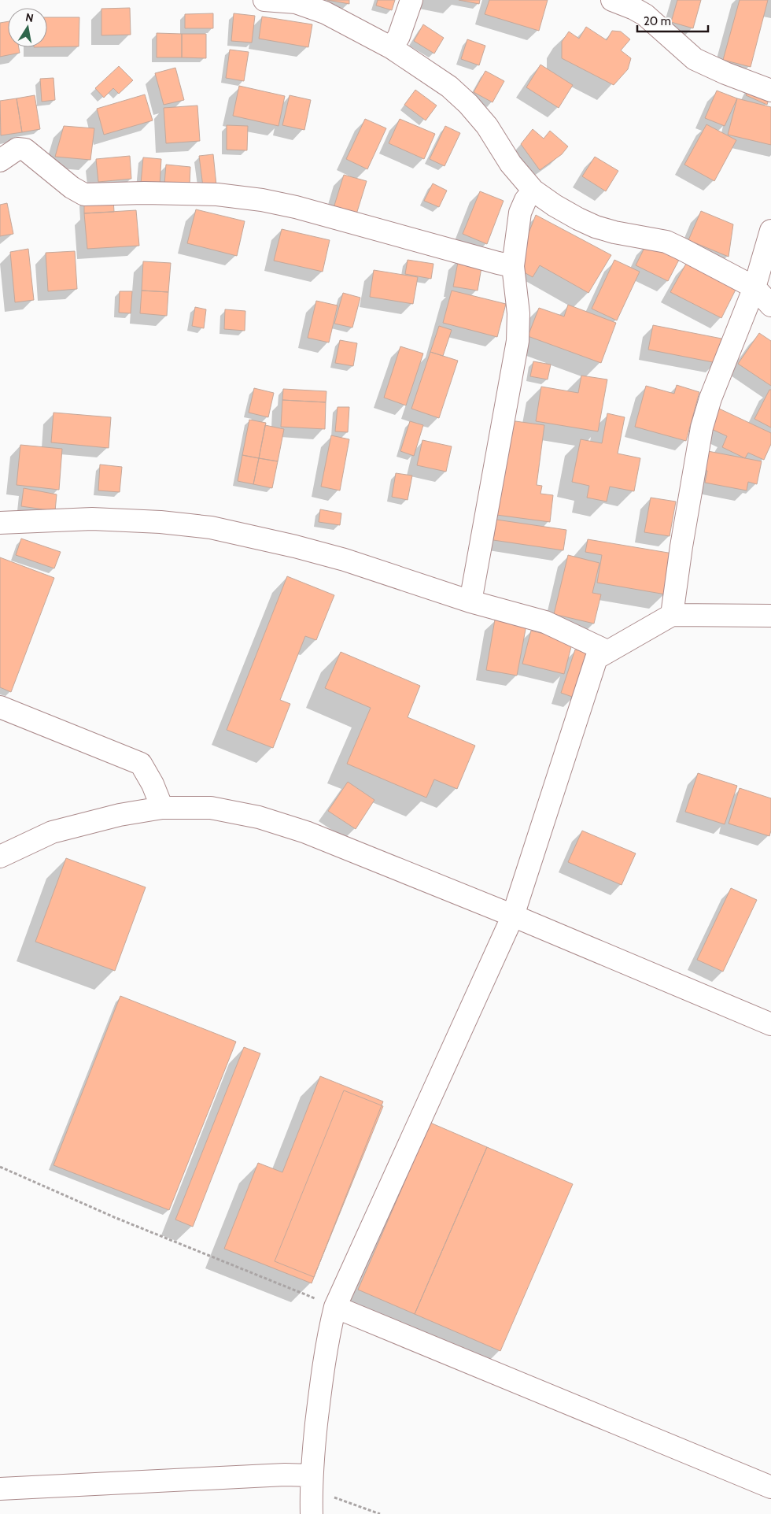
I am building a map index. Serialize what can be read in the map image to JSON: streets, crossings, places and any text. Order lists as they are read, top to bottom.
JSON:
{
  "scale_bar": "20 m",
  "north": "top"
}
